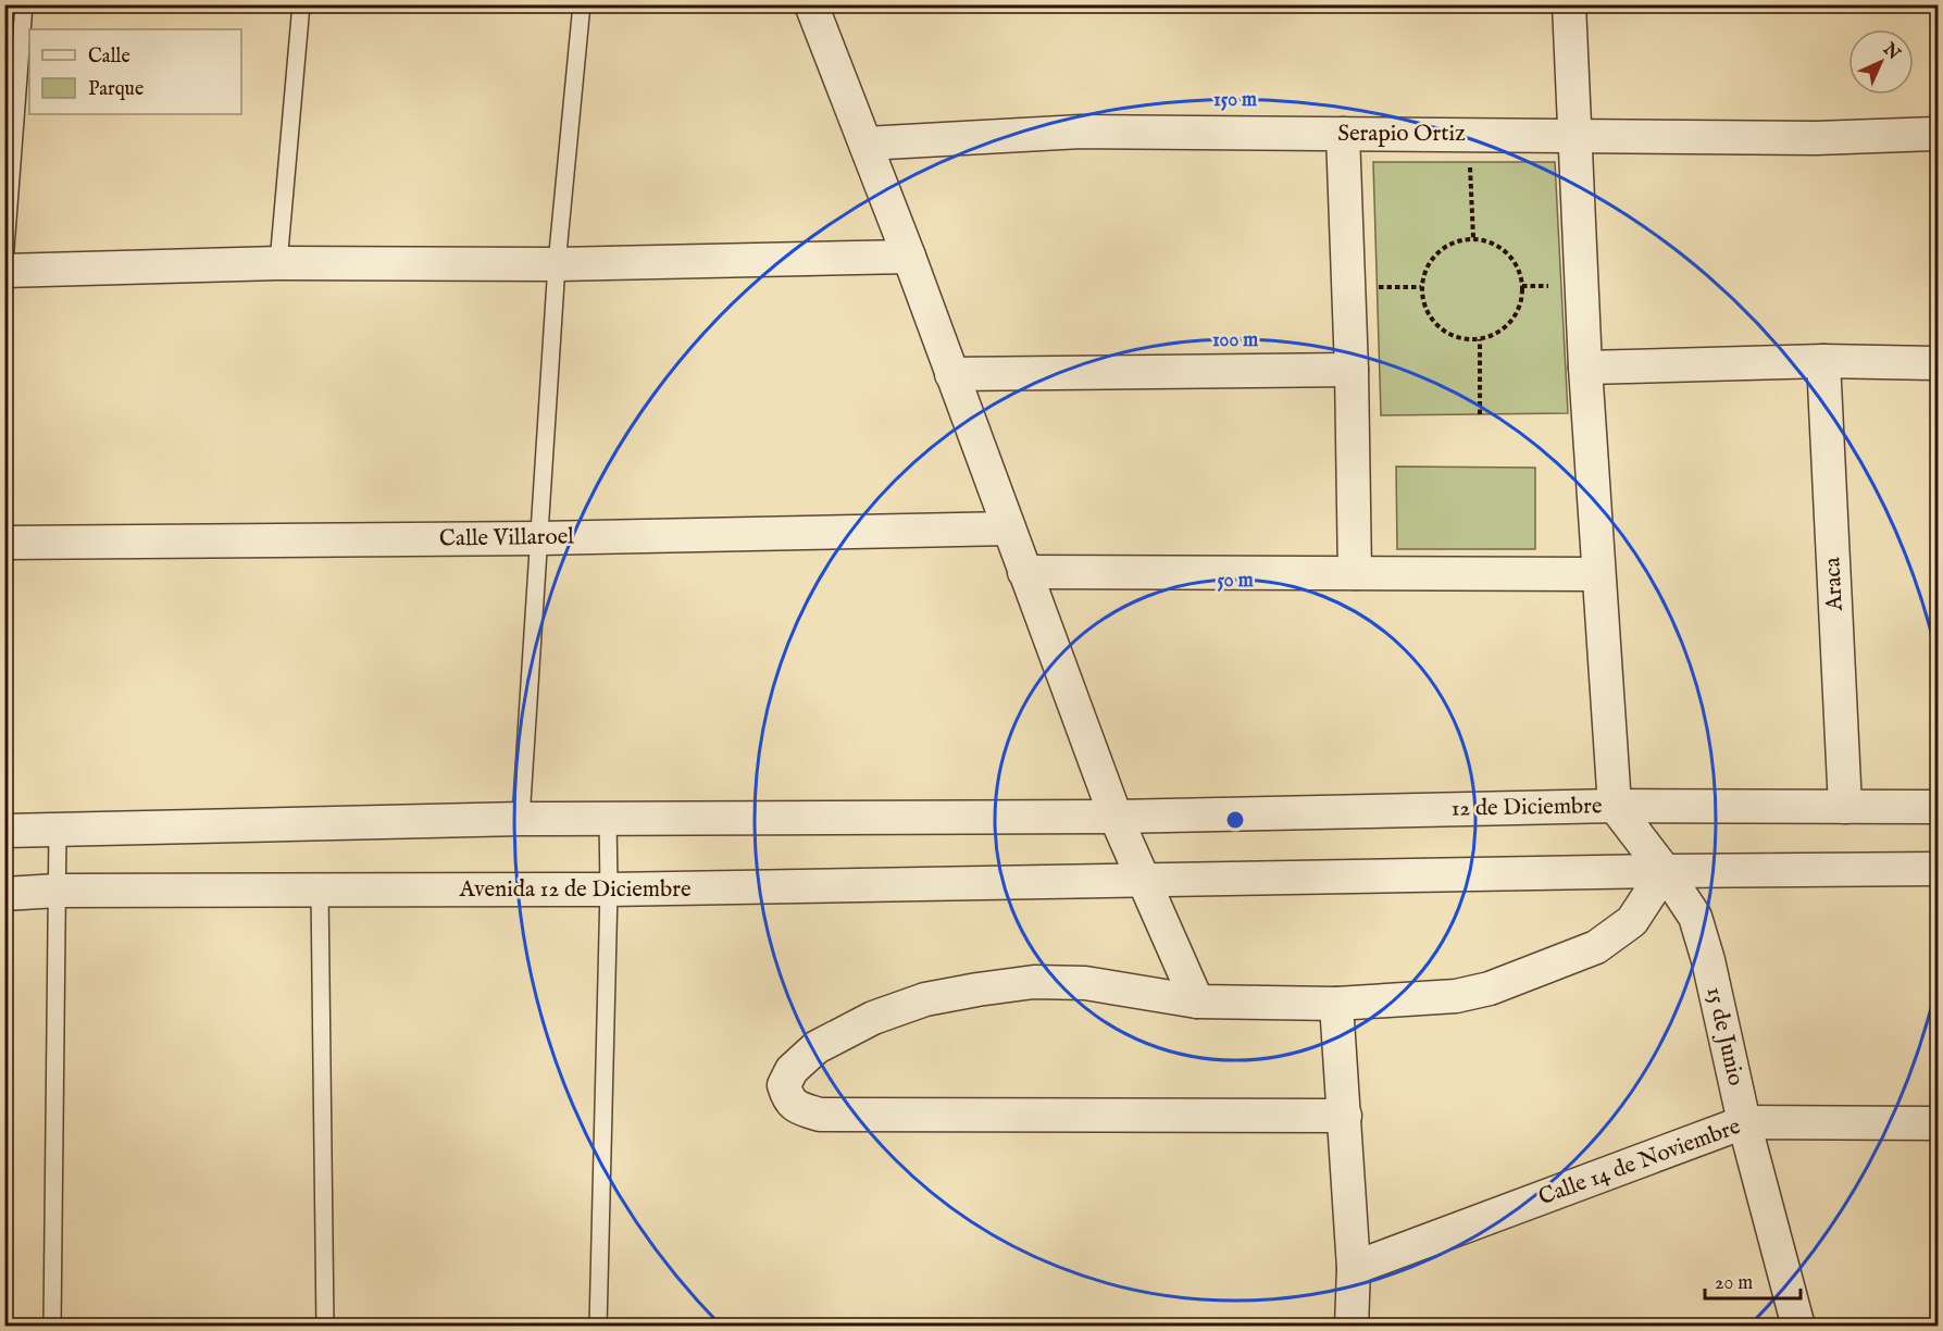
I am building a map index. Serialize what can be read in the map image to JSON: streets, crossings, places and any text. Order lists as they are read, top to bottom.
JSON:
{
  "streets": {
    "street": [
      "Serapio Ortiz",
      "Calle Villaroel",
      "Araca",
      "12 de Diciembre",
      "Avenida 12 de Diciembre",
      "15 de Junio",
      "Calle 14 de Noviembre"
    ]
  },
  "crossings": [
    ["Araca", "12 de Diciembre"],
    ["12 de Diciembre", "15 de Junio"],
    ["15 de Junio", "Calle 14 de Noviembre"]
  ],
  "legend": ["Calle", "Parque"],
  "scale_bar": "20 m",
  "north": "top right",
  "rings": ["150 m", "100 m", "50 m"]
}
